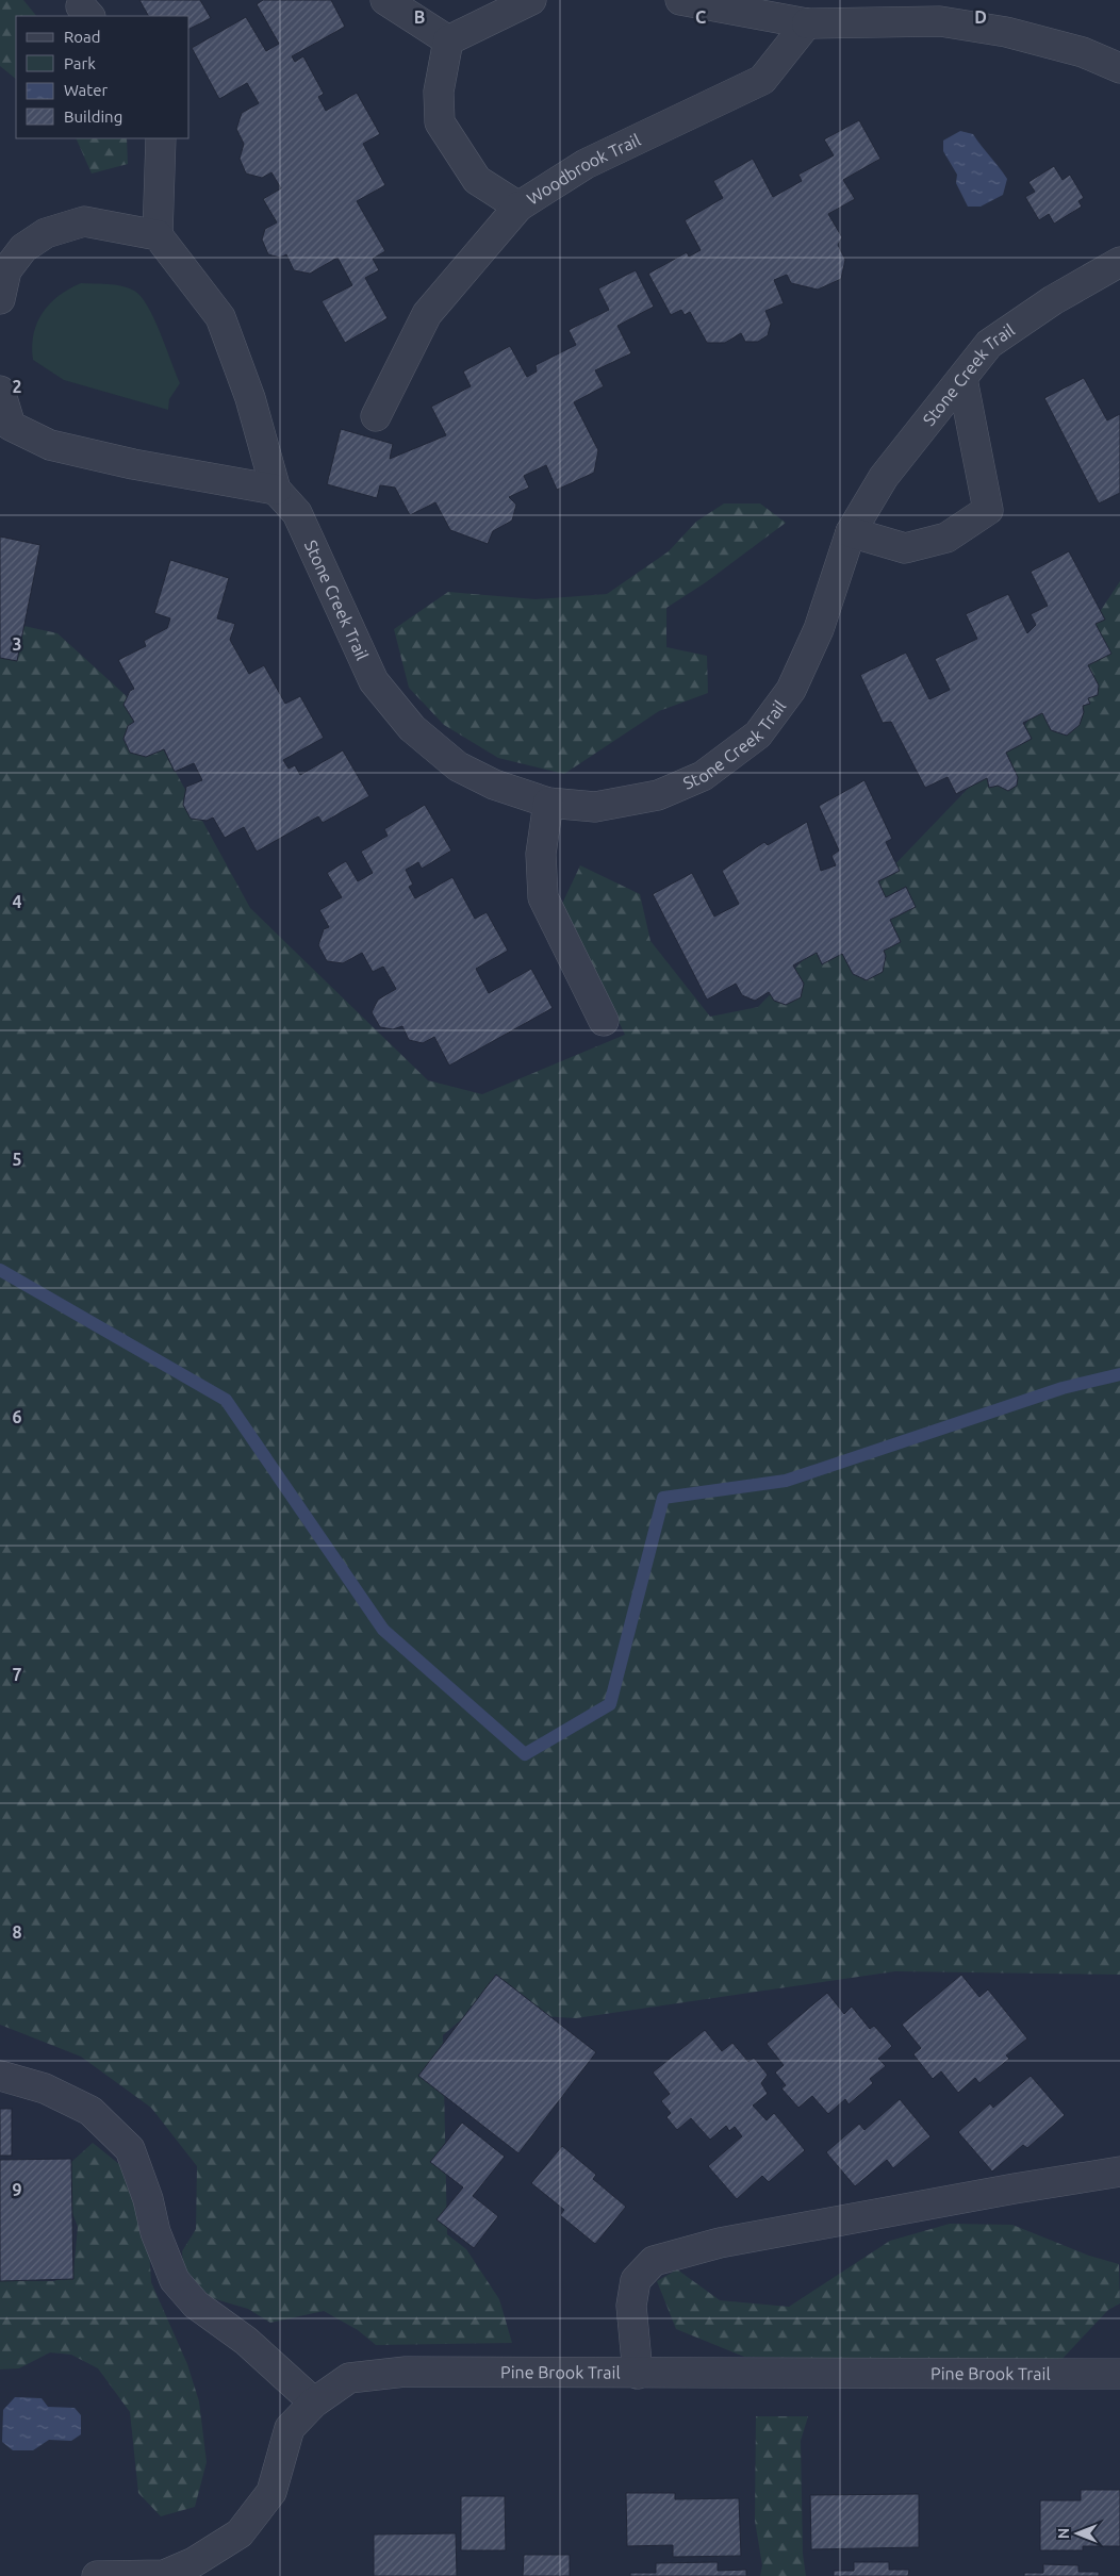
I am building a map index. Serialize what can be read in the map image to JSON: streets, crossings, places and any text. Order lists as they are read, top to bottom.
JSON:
{
  "streets": {
    "street": ["Woodbrook Trail", "Stone Creek Trail", "Pine Brook Trail"]
  },
  "legend": [
    "Road",
    "Park",
    "Water",
    "Building"
  ],
  "north": "left",
  "grid": {
    "columns": ["B", "C", "D"],
    "rows": [
      "2",
      "3",
      "4",
      "5",
      "6",
      "7",
      "8",
      "9"
    ]
  }
}
